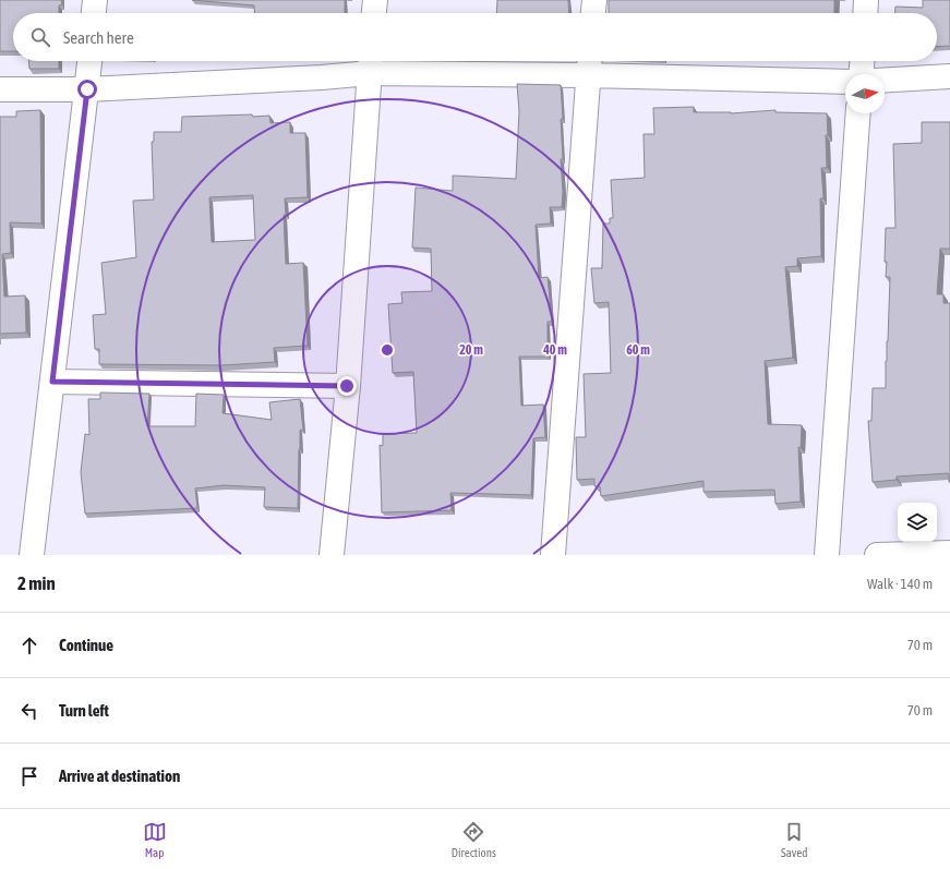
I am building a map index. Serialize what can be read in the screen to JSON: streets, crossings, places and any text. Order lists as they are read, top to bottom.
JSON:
{
  "north": "right",
  "page": {
    "search": "Search here",
    "heading": ["2 min", "Walk · 140 m"],
    "list": [
      ["Continue", "70 m"],
      ["Turn left", "70 m"],
      "Arrive at destination"
    ],
    "nav": ["Map", "Directions", "Saved"]
  },
  "rings": ["20 m", "40 m", "60 m"]
}
